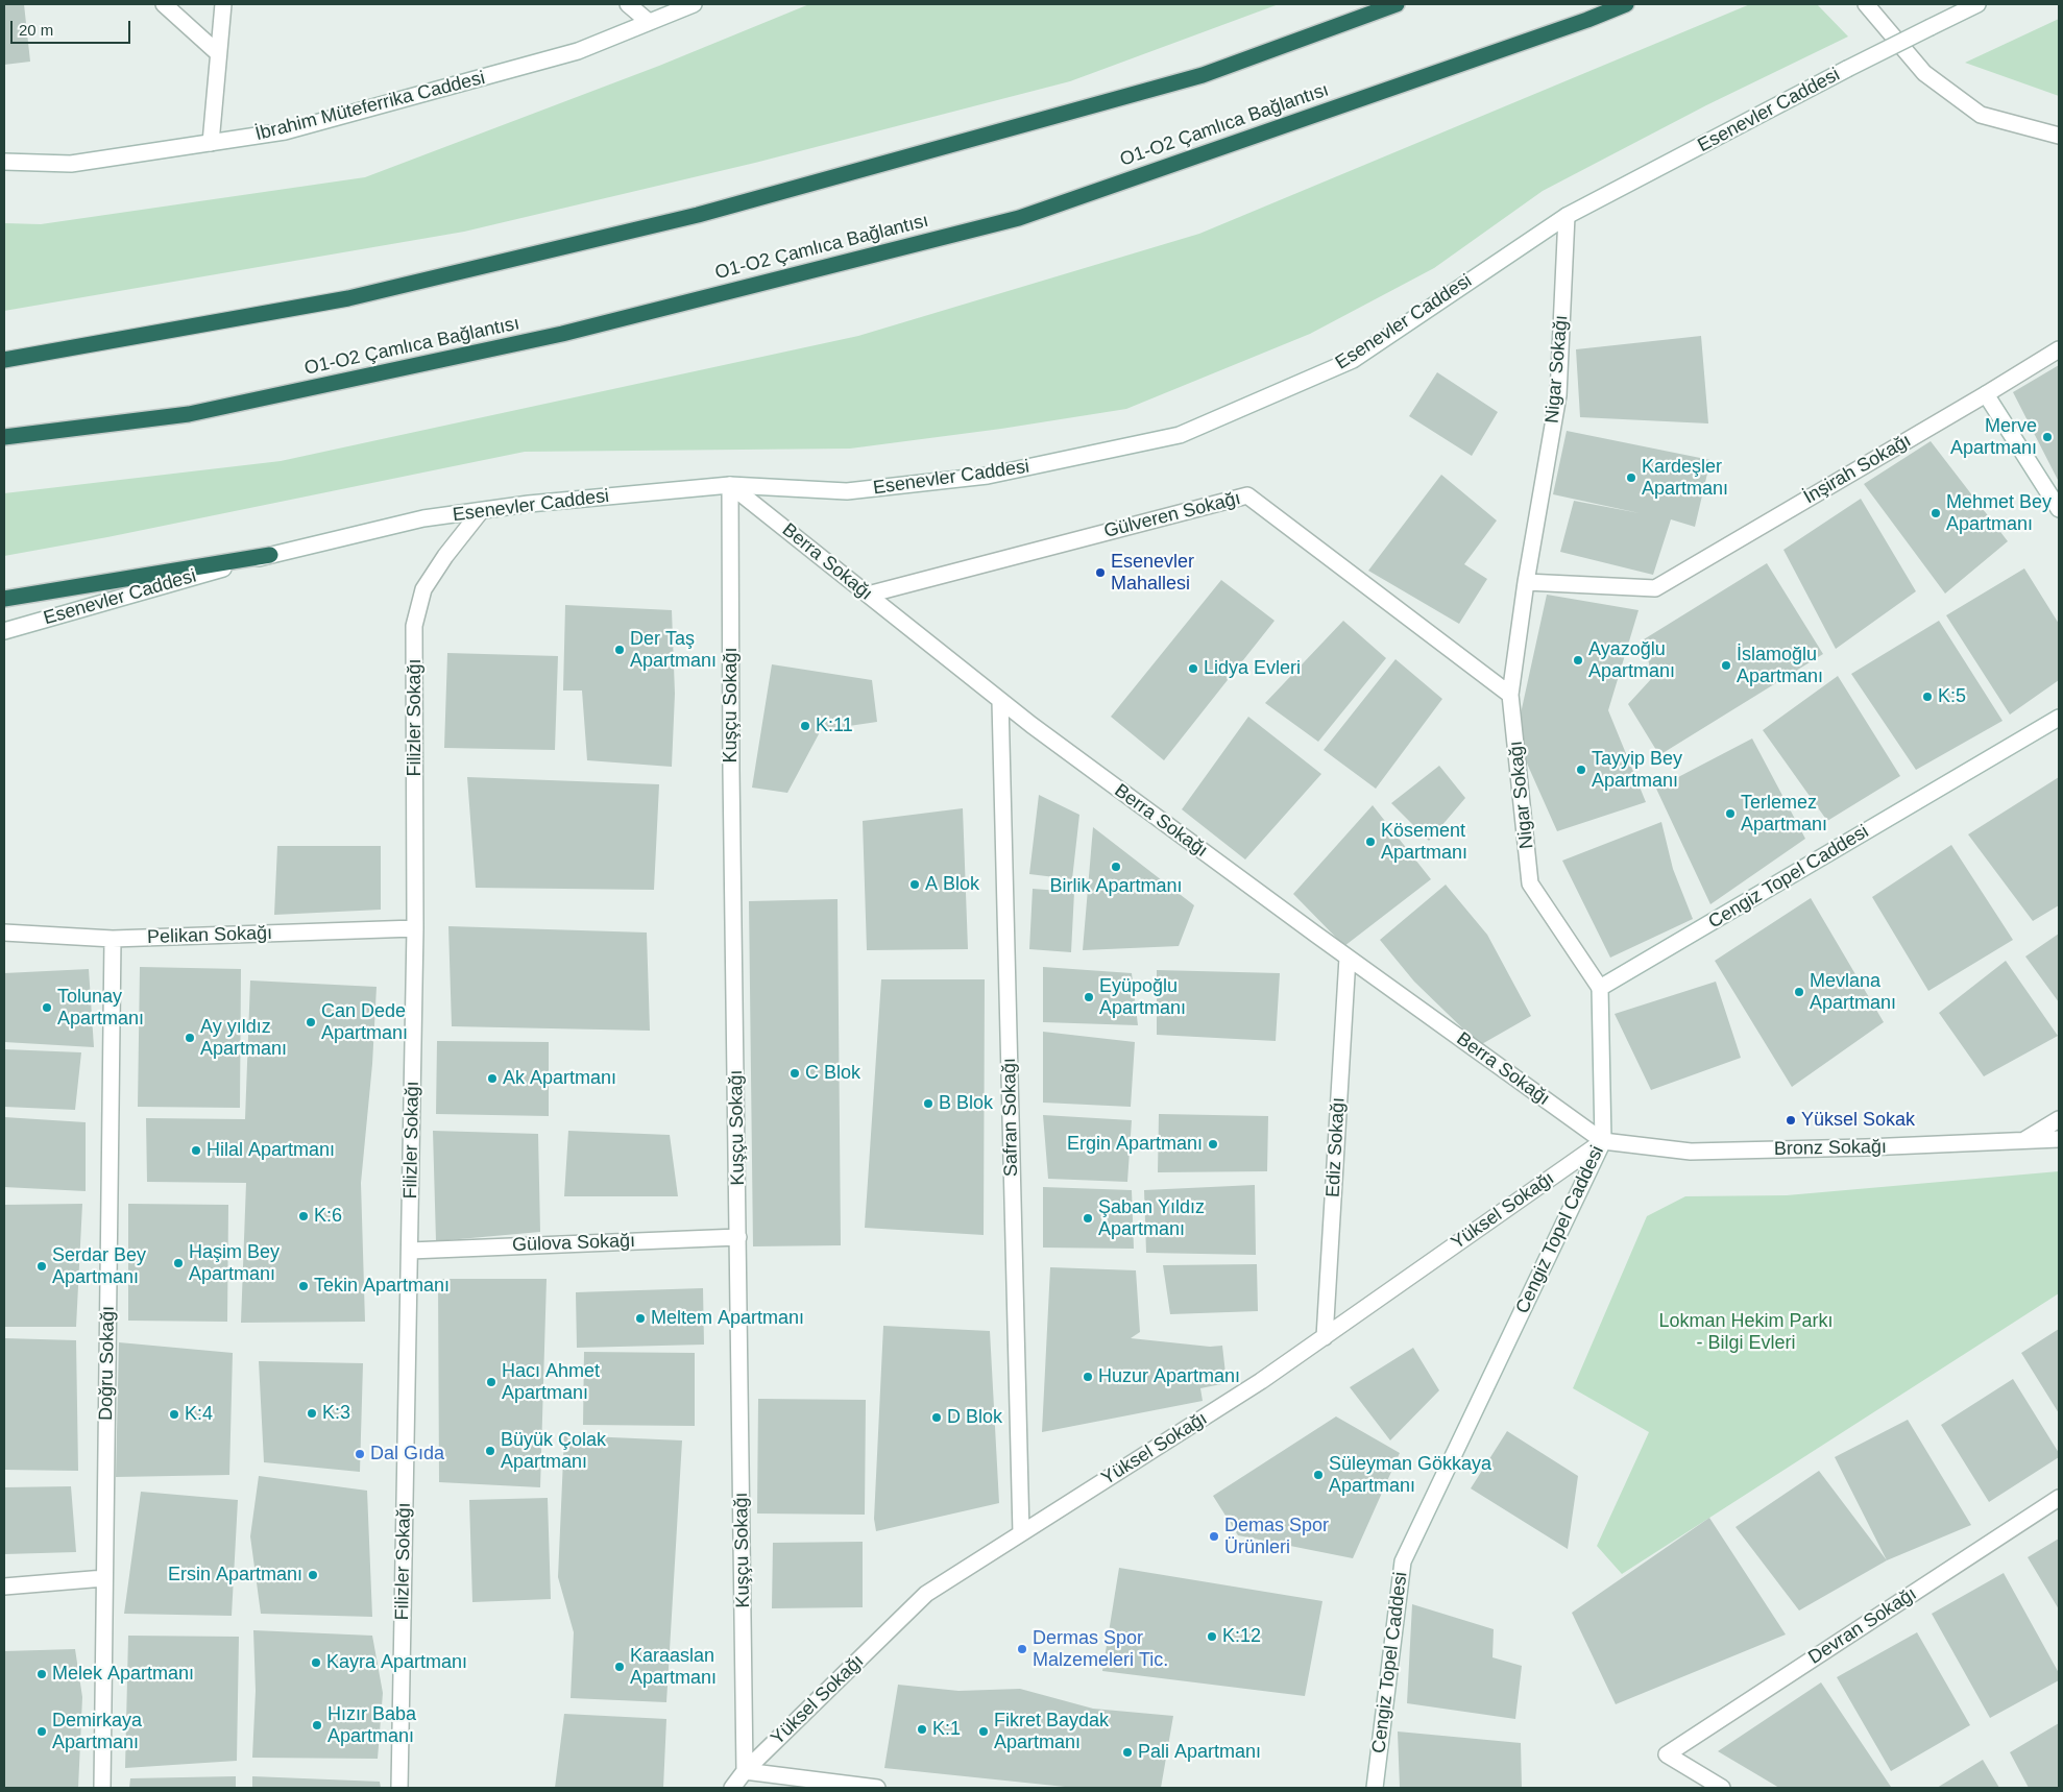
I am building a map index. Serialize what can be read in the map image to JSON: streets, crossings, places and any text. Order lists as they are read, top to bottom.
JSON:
{
  "streets": {
    "highway": ["O1-O2 Çamlıca Bağlantısı"],
    "street": [
      "İbrahim Müteferrika Caddesi",
      "Esenevler Caddesi",
      "Nigar Sokağı",
      "İnşirah Sokağı",
      "Gülveren Sokağı",
      "Berra Sokağı",
      "Kuşçu Sokağı",
      "Filizler Sokağı",
      "Cengiz Topel Caddesi",
      "Pelikan Sokağı",
      "Safran Sokağı",
      "Ediz Sokağı",
      "Bronz Sokağı",
      "Yüksel Sokağı",
      "Gülova Sokağı",
      "Doğru Sokağı",
      "Devran Sokağı"
    ]
  },
  "crossings": [
    ["Esenevler Caddesi", "Nigar Sokağı"],
    ["Esenevler Caddesi", "Berra Sokağı"],
    ["Esenevler Caddesi", "Kuşçu Sokağı"],
    ["Esenevler Caddesi", "Filizler Sokağı"],
    ["Nigar Sokağı", "İnşirah Sokağı"],
    ["Nigar Sokağı", "Gülveren Sokağı"],
    ["Nigar Sokağı", "Cengiz Topel Caddesi"],
    ["Gülveren Sokağı", "Berra Sokağı"],
    ["Berra Sokağı", "Kuşçu Sokağı"],
    ["Berra Sokağı", "Cengiz Topel Caddesi"],
    ["Berra Sokağı", "Safran Sokağı"],
    ["Berra Sokağı", "Ediz Sokağı"],
    ["Berra Sokağı", "Bronz Sokağı"],
    ["Berra Sokağı", "Yüksel Sokağı"],
    ["Kuşçu Sokağı", "Yüksel Sokağı"],
    ["Kuşçu Sokağı", "Gülova Sokağı"],
    ["Filizler Sokağı", "Pelikan Sokağı"],
    ["Filizler Sokağı", "Gülova Sokağı"],
    ["Cengiz Topel Caddesi", "Bronz Sokağı"],
    ["Cengiz Topel Caddesi", "Yüksel Sokağı"],
    ["Pelikan Sokağı", "Doğru Sokağı"],
    ["Safran Sokağı", "Yüksel Sokağı"],
    ["Ediz Sokağı", "Yüksel Sokağı"],
    ["Bronz Sokağı", "Yüksel Sokağı"]
  ],
  "parks": ["Lokman Hekim Parkı - Bilgi Evleri"],
  "places": [
    "Merve Apartmanı",
    "Kardeşler Apartmanı",
    "Mehmet Bey Apartmanı",
    "Esenevler Mahallesi",
    "Der Taş Apartmanı",
    "Ayazoğlu Apartmanı",
    "İslamoğlu Apartmanı",
    "Lidya Evleri",
    "K:5",
    "K:11",
    "Tayyip Bey Apartmanı",
    "Terlemez Apartmanı",
    "Kösement Apartmanı",
    "Birlik Apartmanı",
    "A Blok",
    "Mevlana Apartmanı",
    "Eyüpoğlu Apartmanı",
    "Tolunay Apartmanı",
    "Can Dede Apartmanı",
    "Ay yıldız Apartmanı",
    "C Blok",
    "Ak Apartmanı",
    "B Blok",
    "Yüksel Sokak",
    "Ergin Apartmanı",
    "Hilal Apartmanı",
    "K:6",
    "Şaban Yıldız Apartmanı",
    "Haşim Bey Apartmanı",
    "Serdar Bey Apartmanı",
    "Tekin Apartmanı",
    "Meltem Apartmanı",
    "Huzur Apartmanı",
    "Hacı Ahmet Apartmanı",
    "K:3",
    "K:4",
    "D Blok",
    "Büyük Çolak Apartmanı",
    "Dal Gıda",
    "Süleyman Gökkaya Apartmanı",
    "Demas Spor Ürünleri",
    "Ersin Apartmanı",
    "K:12",
    "Dermas Spor Malzemeleri Tic.",
    "Kayra Apartmanı",
    "Karaaslan Apartmanı",
    "Melek Apartmanı",
    "Hızır Baba Apartmanı",
    "K:1",
    "Demirkaya Apartmanı",
    "Fikret Baydak Apartmanı",
    "Pali Apartmanı"
  ],
  "scale_bar": "20 m"
}
